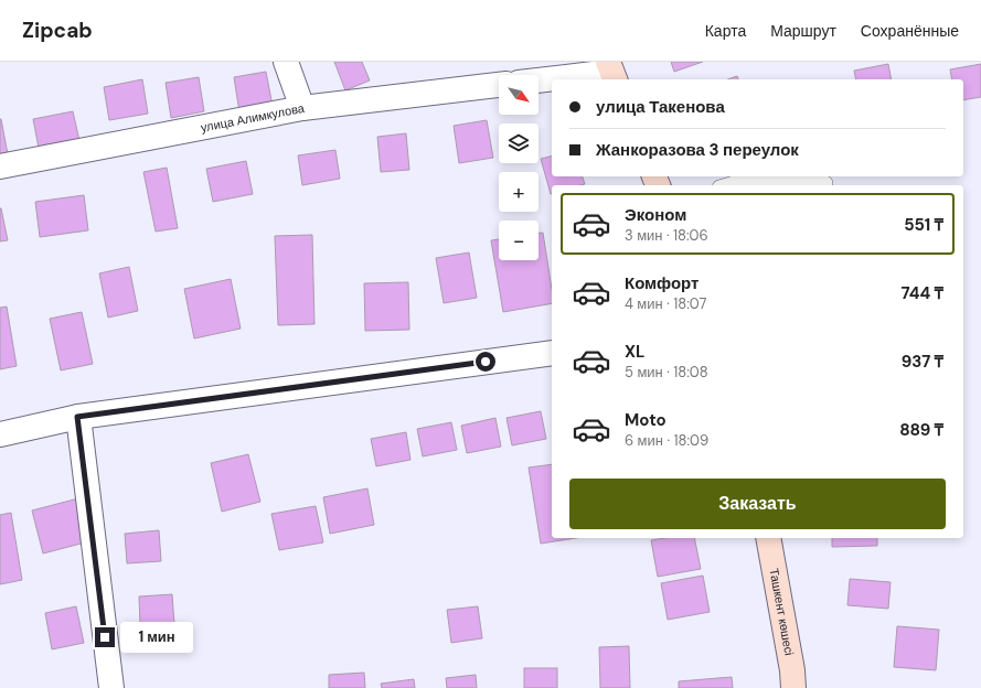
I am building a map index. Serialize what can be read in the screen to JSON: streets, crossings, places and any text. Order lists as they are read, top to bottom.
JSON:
{
  "streets": {
    "main road": ["Ташкент көшесі"],
    "street": ["улица Алимкулова"]
  },
  "north": "bottom right",
  "page": {
    "header": "Zipcab",
    "nav": ["Карта", "Маршрут", "Сохранённые"],
    "map_buttons": ["+", "−"],
    "banner": ["улица Такенова", "Жанкоразова 3 переулок"],
    "list": [
      {
        "name": "Эконом",
        "note": "3 мин · 18:06",
        "value": "551 ₸"
      },
      {
        "name": "Комфорт",
        "note": "4 мин · 18:07",
        "value": "744 ₸"
      },
      {
        "name": "XL",
        "note": "5 мин · 18:08",
        "value": "937 ₸"
      },
      {
        "name": "Moto",
        "note": "6 мин · 18:09",
        "value": "889 ₸"
      }
    ],
    "buttons": "Заказать",
    "bubble": "1 мин"
  }
}
